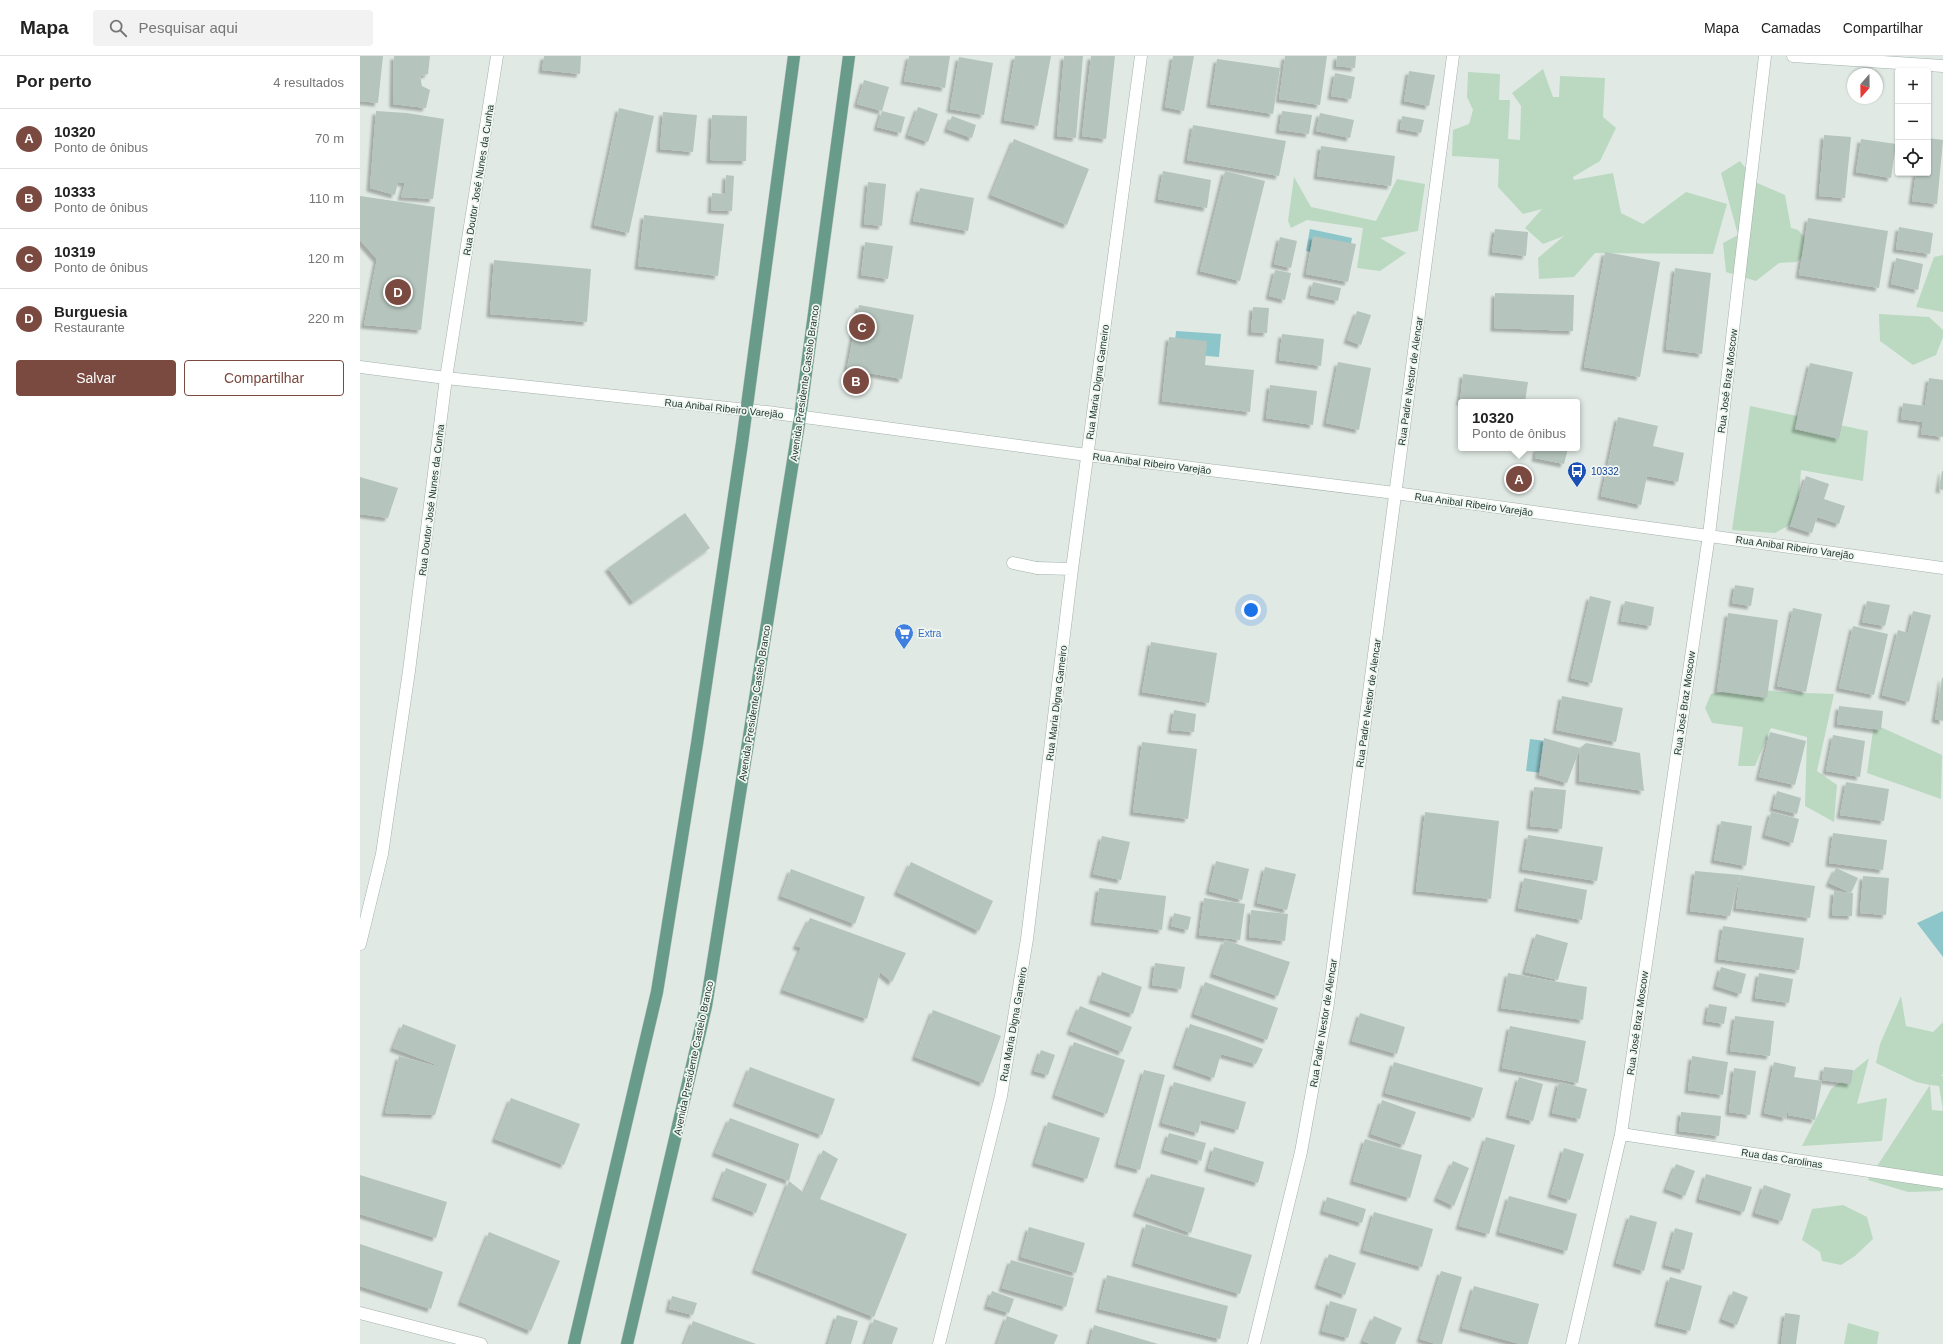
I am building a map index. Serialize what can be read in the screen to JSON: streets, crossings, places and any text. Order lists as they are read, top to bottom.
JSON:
{
  "streets": {
    "main road": ["Avenida Presidente Castelo Branco"],
    "street": [
      "Rua Doutor José Nunes da Cunha",
      "Rua Padre Nestor de Alencar",
      "Rua José Braz Moscow",
      "Rua Maria Digna Gameiro",
      "Rua Anibal Ribeiro Varejão",
      "Rua das Carolinas"
    ]
  },
  "crossings": [
    ["Rua Doutor José Nunes da Cunha", "Rua Anibal Ribeiro Varejão"],
    ["Rua Padre Nestor de Alencar", "Rua Anibal Ribeiro Varejão"],
    ["Rua José Braz Moscow", "Rua Anibal Ribeiro Varejão"],
    ["Rua José Braz Moscow", "Rua das Carolinas"],
    ["Rua Maria Digna Gameiro", "Rua Anibal Ribeiro Varejão"],
    ["Avenida Presidente Castelo Branco", "Rua Anibal Ribeiro Varejão"]
  ],
  "places": {
    "bus stop": ["10332"],
    "supermarket": ["Extra"]
  },
  "north": "bottom",
  "page": {
    "header": "Mapa",
    "search": "Pesquisar aqui",
    "nav": ["Mapa", "Camadas", "Compartilhar"],
    "heading": ["Por perto", "4 resultados"],
    "map_buttons": ["+", "−"],
    "list": [
      {
        "mark": "A",
        "name": "10320",
        "note": "Ponto de ônibus",
        "value": "70 m"
      },
      {
        "mark": "B",
        "name": "10333",
        "note": "Ponto de ônibus",
        "value": "110 m"
      },
      {
        "mark": "C",
        "name": "10319",
        "note": "Ponto de ônibus",
        "value": "120 m"
      },
      {
        "mark": "D",
        "name": "Burguesia",
        "note": "Restaurante",
        "value": "220 m"
      }
    ],
    "pins": [
      "D",
      "C",
      "B",
      "A"
    ],
    "buttons": ["Salvar", "Compartilhar"],
    "popup": ["10320", "Ponto de ônibus"]
  }
}
